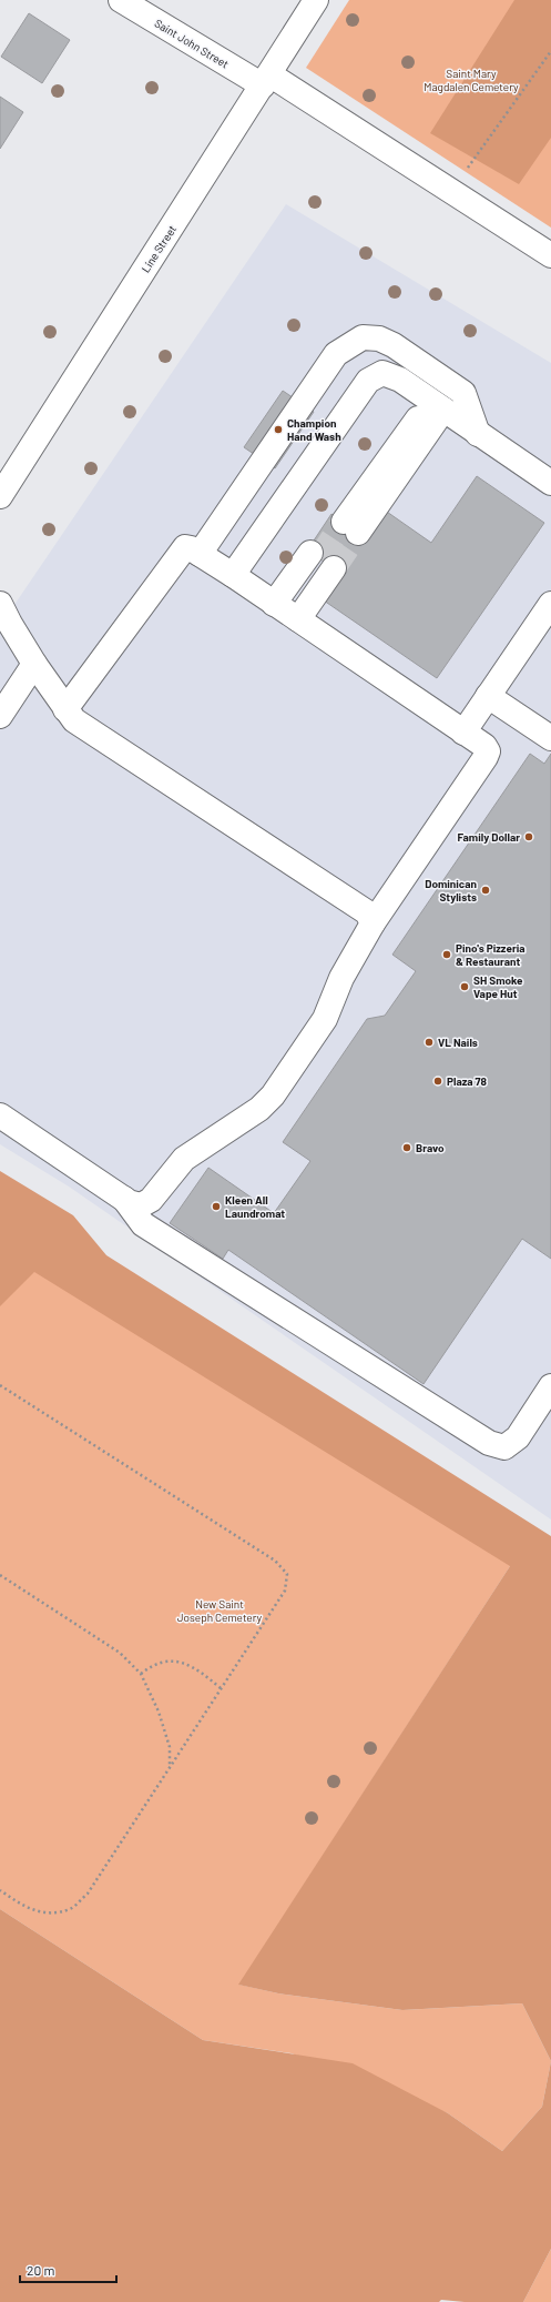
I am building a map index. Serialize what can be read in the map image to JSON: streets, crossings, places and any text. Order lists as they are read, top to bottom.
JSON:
{
  "streets": {
    "street": ["Saint John Street", "Line Street"]
  },
  "crossings": [
    ["Saint John Street", "Line Street"]
  ],
  "parks": ["Saint Mary Magdalen Cemetery", "New Saint Joseph Cemetery"],
  "places": [
    "Champion Hand Wash",
    "Family Dollar",
    "Dominican Stylists",
    "Pino's Pizzeria & Restaurant",
    "SH Smoke Vape Hut",
    "VL Nails",
    "Plaza 78",
    "Bravo",
    "Kleen All Laundromat"
  ],
  "scale_bar": "20 m"
}
